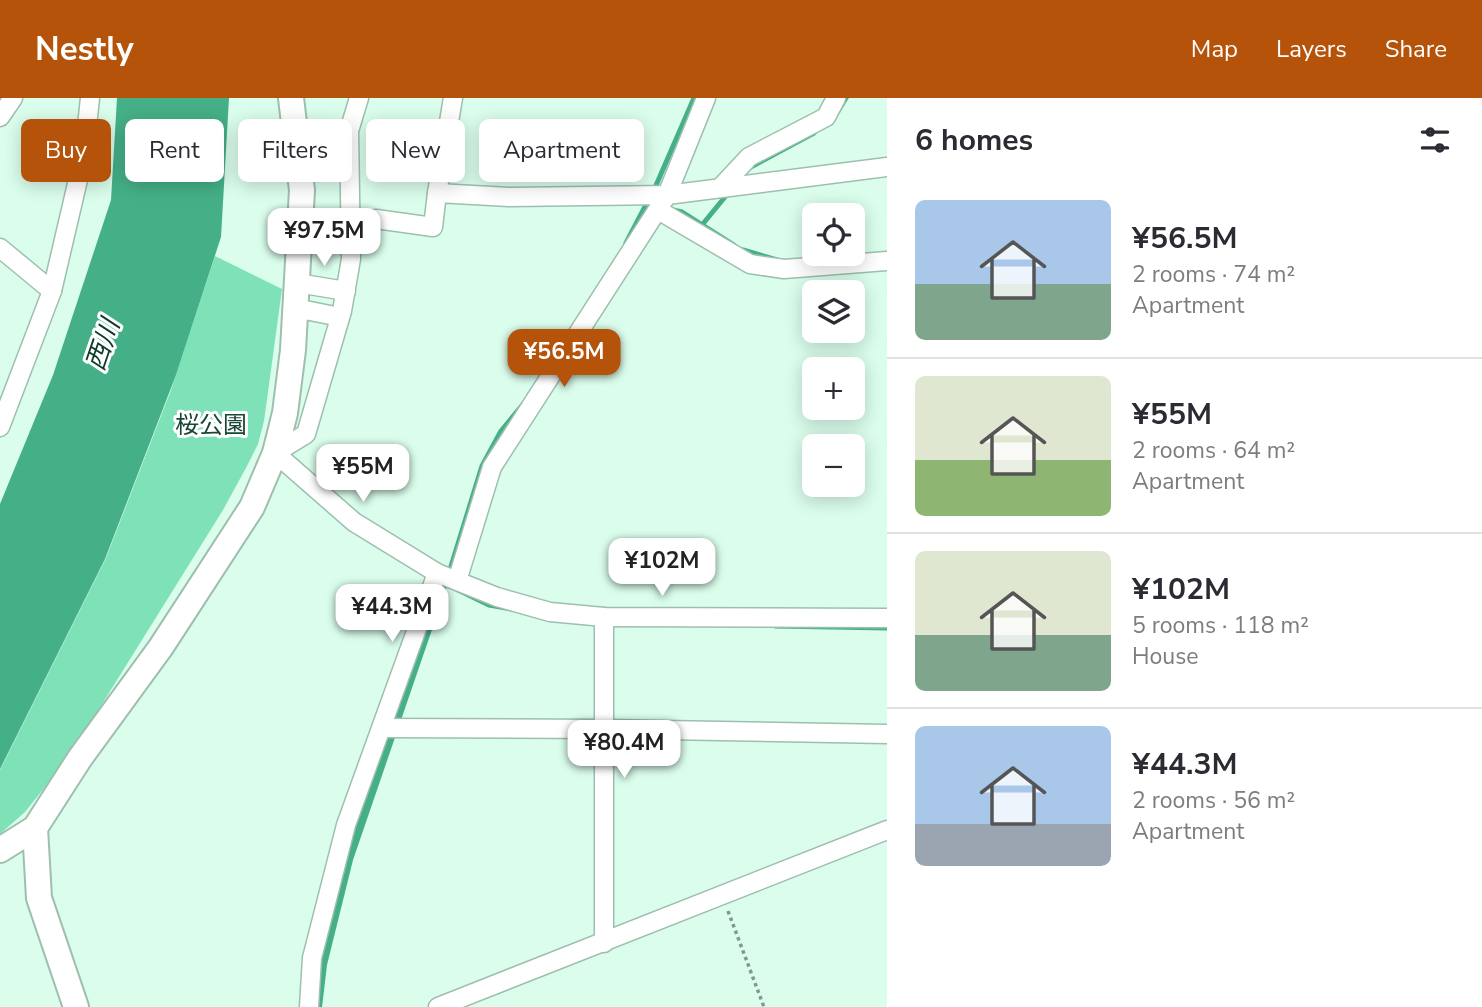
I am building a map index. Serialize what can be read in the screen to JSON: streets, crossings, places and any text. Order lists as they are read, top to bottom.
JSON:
{
  "water": ["西川"],
  "parks": ["桜公園"],
  "page": {
    "header": "Nestly",
    "nav": ["Map", "Layers", "Share"],
    "heading": "6 homes",
    "chip": [
      "Buy",
      "Rent",
      "Filters",
      "New",
      "Apartment"
    ],
    "list": [
      {
        "name": "¥56.5M",
        "note": "2 rooms · 74 m² · Apartment"
      },
      {
        "name": "¥55M",
        "note": "2 rooms · 64 m² · Apartment"
      },
      {
        "name": "¥102M",
        "note": "5 rooms · 118 m² · House"
      },
      {
        "name": "¥44.3M",
        "note": "2 rooms · 56 m² · Apartment"
      }
    ],
    "map_buttons": ["+", "−"],
    "price": [
      "¥97.5M",
      "¥56.5M",
      "¥55M",
      "¥102M",
      "¥44.3M",
      "¥80.4M"
    ]
  }
}
